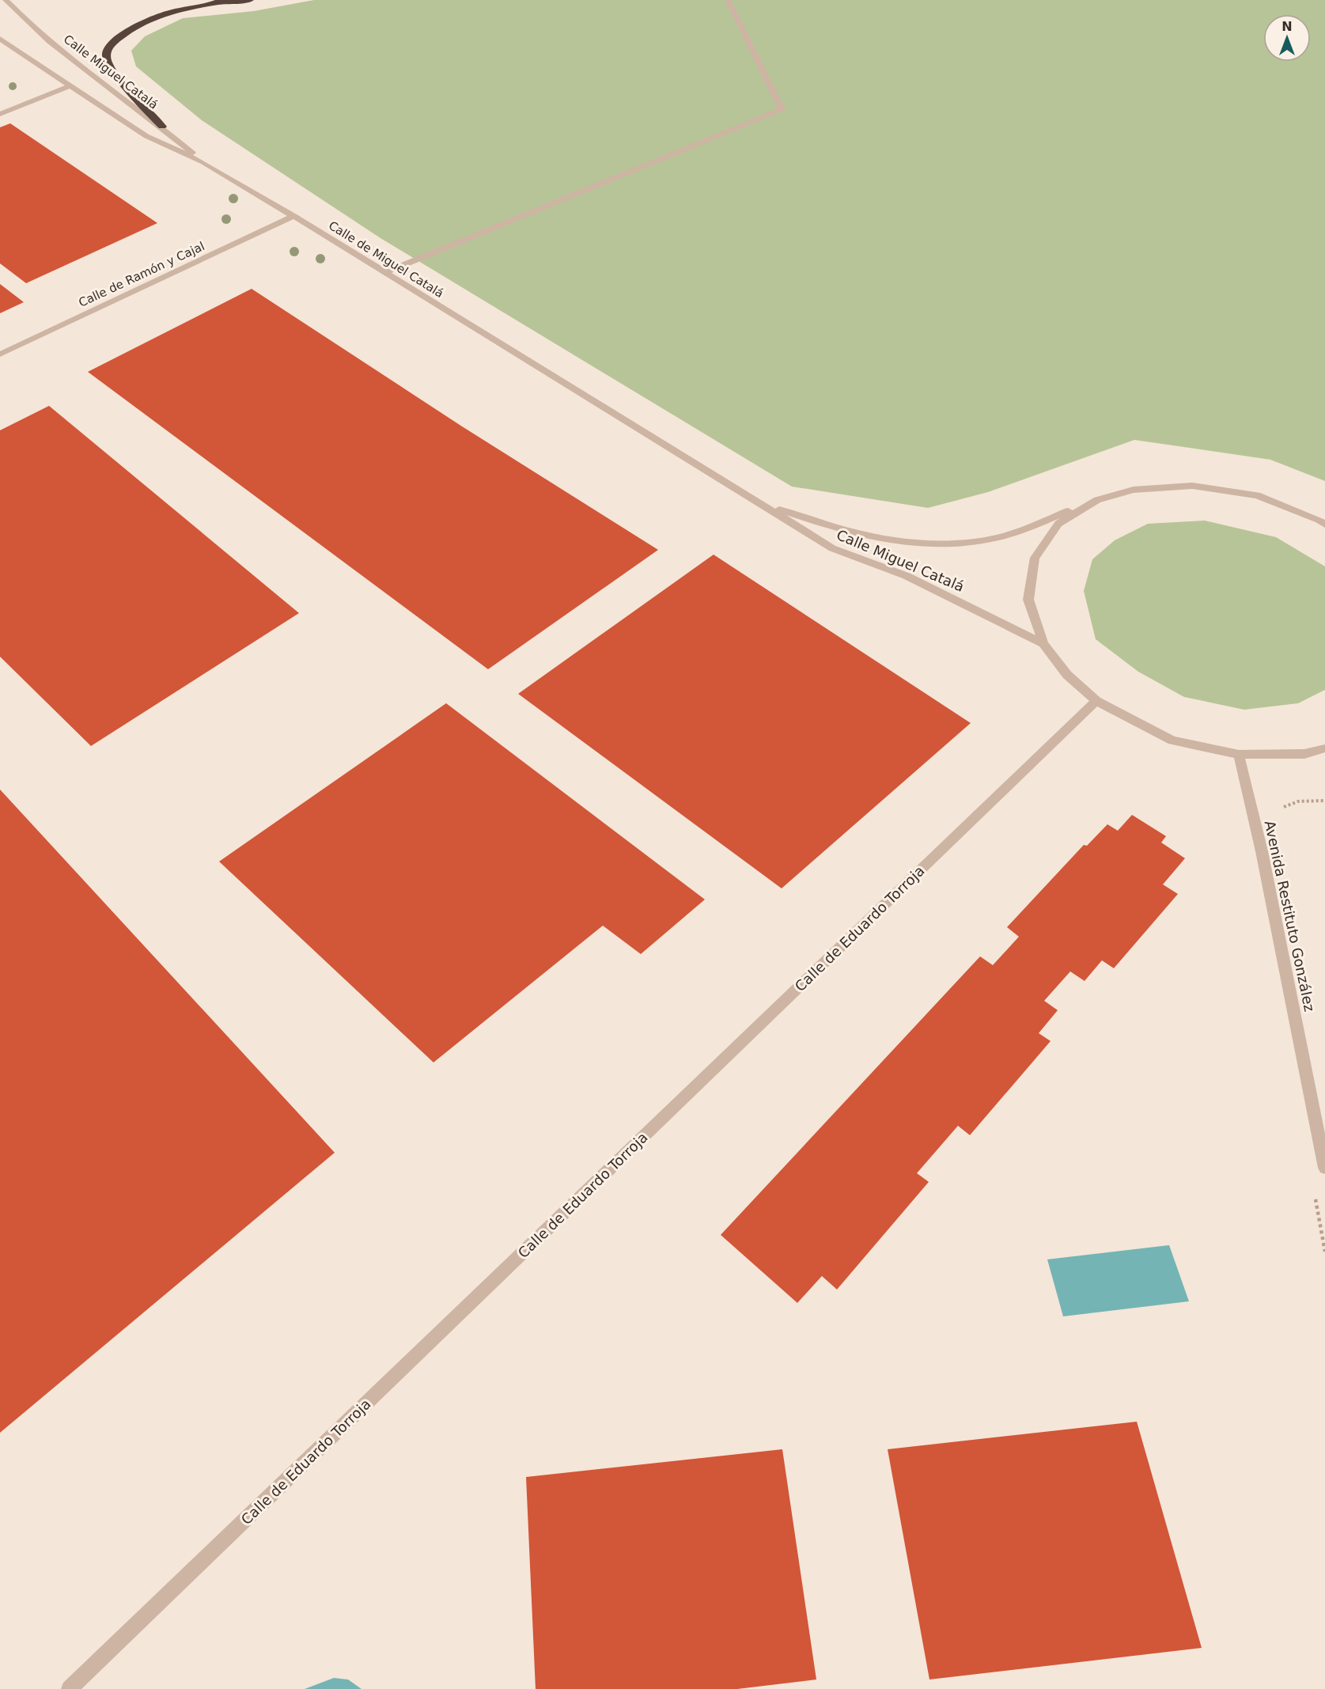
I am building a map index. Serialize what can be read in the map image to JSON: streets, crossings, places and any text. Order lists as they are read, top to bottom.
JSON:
{
  "streets": {
    "street": [
      "Calle Miguel Catalá",
      "Calle de Miguel Catalá",
      "Calle de Ramón y Cajal",
      "Avenida Restituto González",
      "Calle de Eduardo Torroja"
    ]
  },
  "crossings": [
    ["Calle Miguel Catalá", "Calle de Miguel Catalá"],
    ["Calle de Miguel Catalá", "Calle de Ramón y Cajal"]
  ],
  "north": "top"
}
